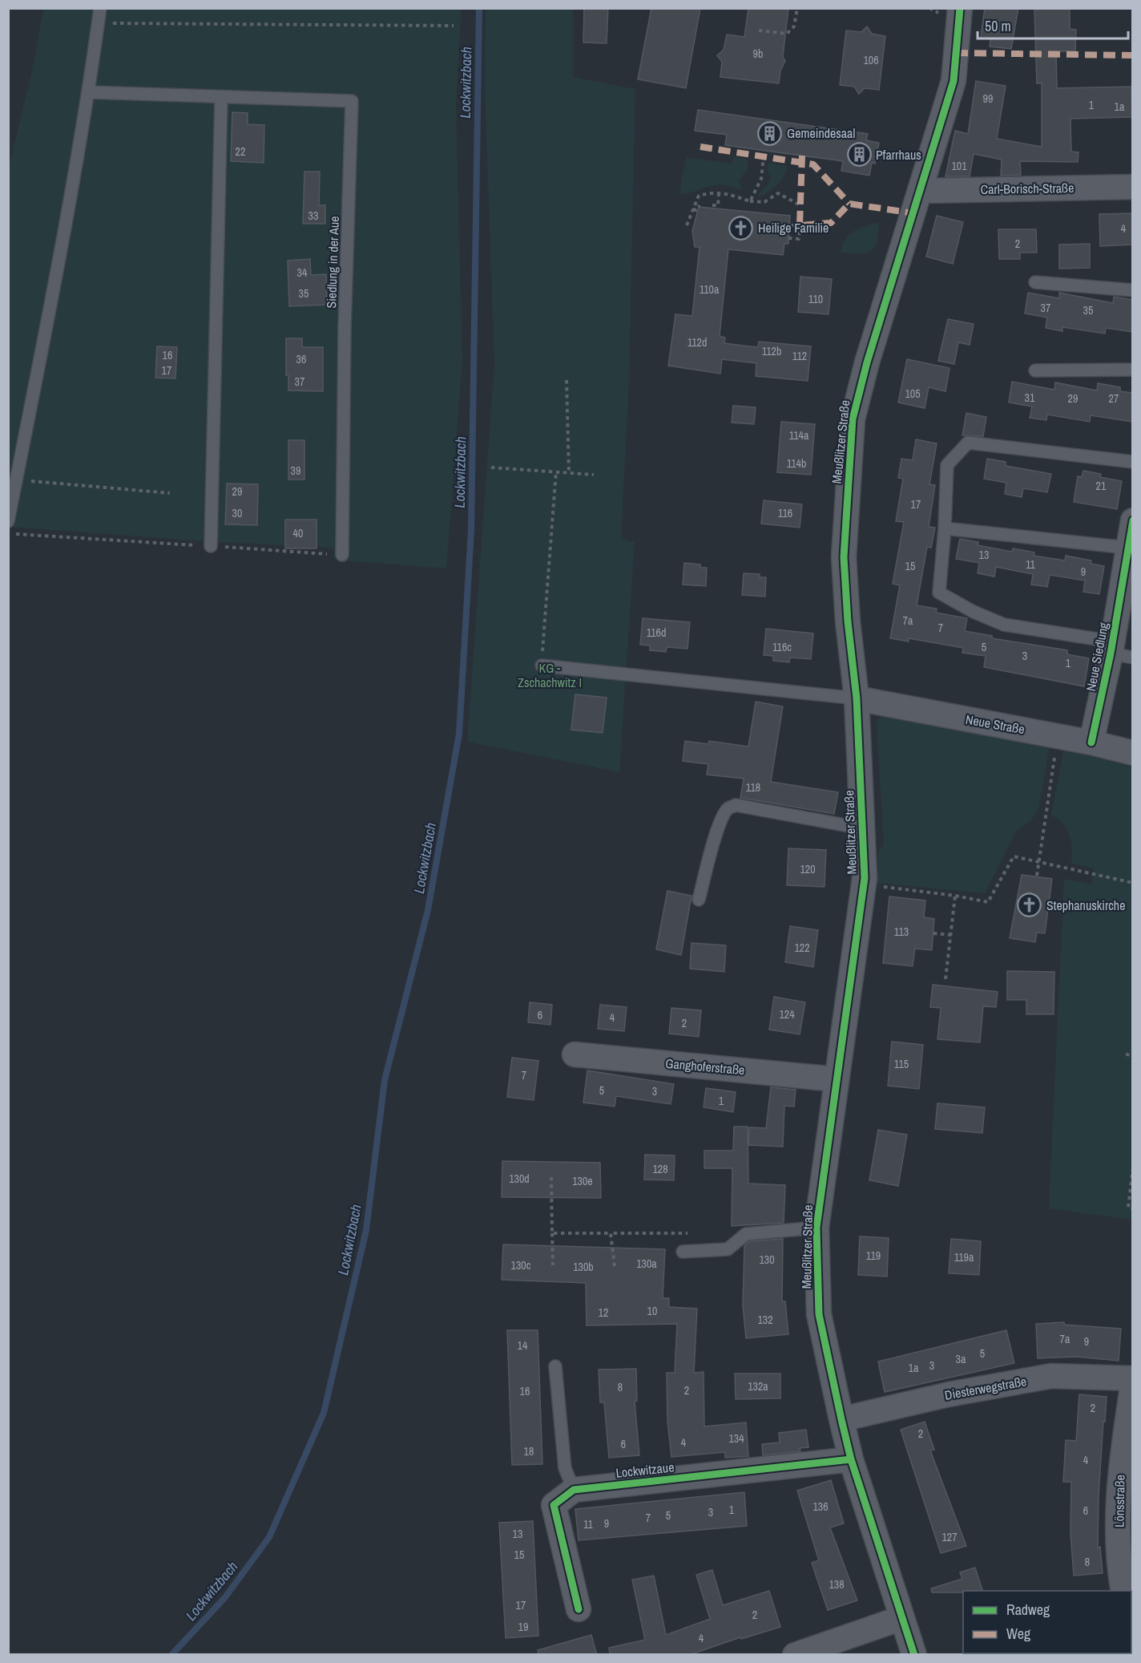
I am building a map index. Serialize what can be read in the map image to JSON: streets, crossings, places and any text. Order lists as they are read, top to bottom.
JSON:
{
  "streets": {
    "street": [
      "Carl-Borisch-Straße",
      "Meußlitzer Straße",
      "Neue Siedlung",
      "Neue Straße",
      "Ganghoferstraße",
      "Diesterwegstraße",
      "Lockwitzaue",
      "Lönsstraße"
    ],
    "lane": ["Siedlung in der Aue"]
  },
  "crossings": [
    ["Carl-Borisch-Straße", "Meußlitzer Straße"],
    ["Meußlitzer Straße", "Neue Straße"],
    ["Meußlitzer Straße", "Ganghoferstraße"],
    ["Meußlitzer Straße", "Diesterwegstraße"],
    ["Meußlitzer Straße", "Lockwitzaue"],
    ["Neue Siedlung", "Neue Straße"]
  ],
  "water": ["Lockwitzbach"],
  "parks": ["KG - Zschachwitz I"],
  "places": {
    "building": ["Gemeindesaal", "Pfarrhaus"],
    "church": ["Heilige Familie", "Stephanuskirche"]
  },
  "house_numbers": [
    "9b",
    "106",
    "99",
    "1",
    "1a",
    "22",
    "101",
    "33",
    "4",
    "2",
    "34",
    "110a",
    "35",
    "110",
    "37",
    "35",
    "112d",
    "112b",
    "16",
    "112",
    "36",
    "17",
    "37",
    "105",
    "31",
    "29",
    "27",
    "114a",
    "114b",
    "39",
    "21",
    "29",
    "17",
    "30",
    "116",
    "40",
    "13",
    "11",
    "15",
    "9",
    "7a",
    "7",
    "116d",
    "116c",
    "5",
    "3",
    "1",
    "118",
    "120",
    "113",
    "122",
    "124",
    "6",
    "4",
    "2",
    "115",
    "7",
    "5",
    "3",
    "1",
    "128",
    "130d",
    "130e",
    "119",
    "119a",
    "130",
    "130a",
    "130c",
    "130b",
    "10",
    "12",
    "132",
    "7a",
    "9",
    "14",
    "5",
    "3a",
    "3",
    "1a",
    "132a",
    "8",
    "2",
    "16",
    "2",
    "2",
    "134",
    "4",
    "6",
    "18",
    "4",
    "136",
    "1",
    "6",
    "3",
    "5",
    "7",
    "9",
    "11",
    "13",
    "127",
    "15",
    "8",
    "138",
    "17",
    "2",
    "19",
    "4"
  ],
  "legend": ["Radweg", "Weg"],
  "scale_bar": "50 m"
}
